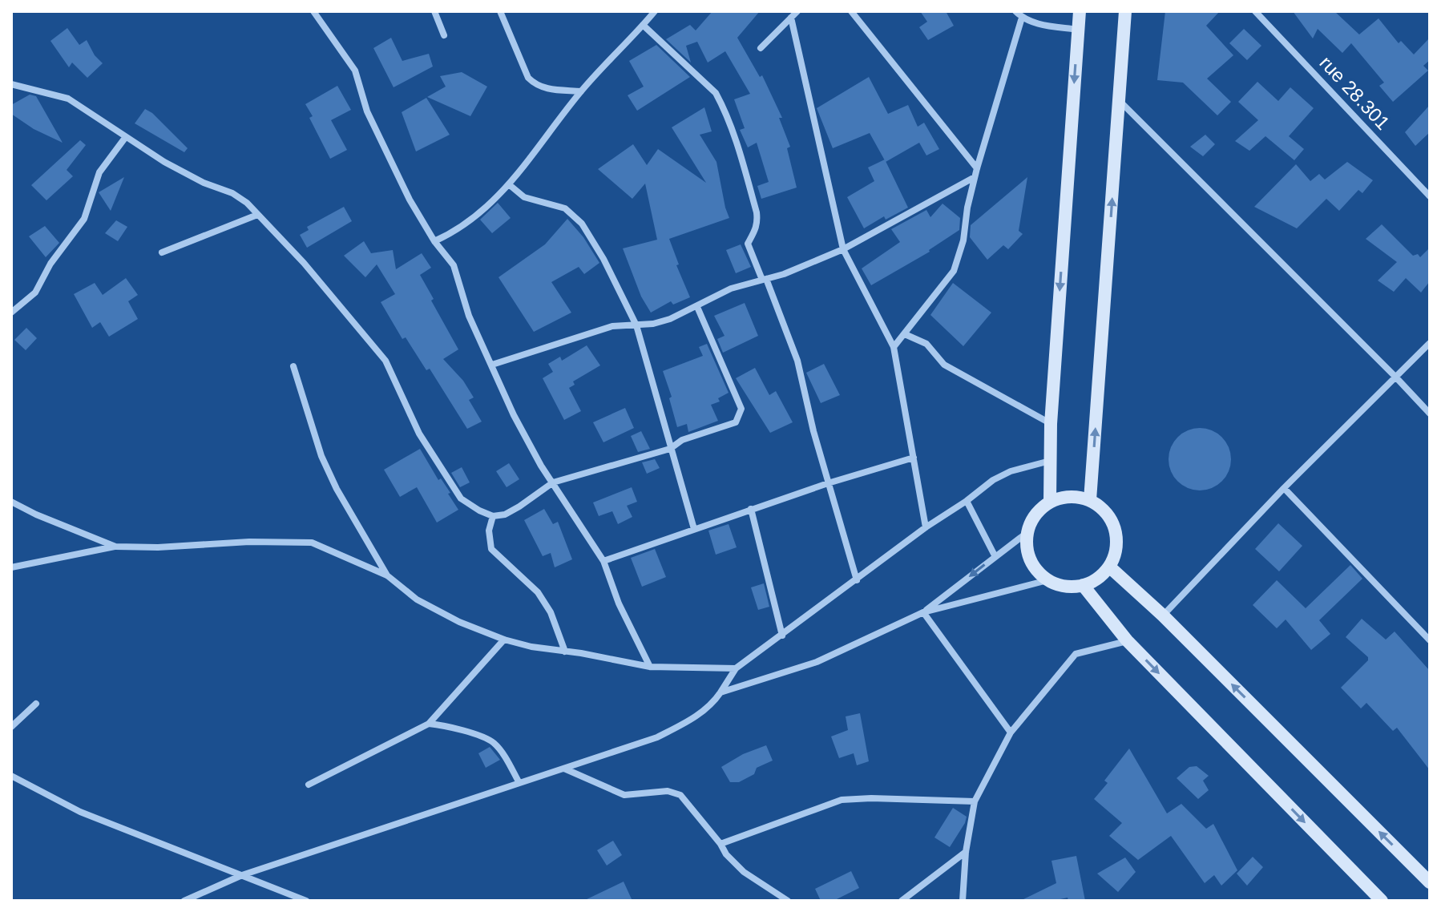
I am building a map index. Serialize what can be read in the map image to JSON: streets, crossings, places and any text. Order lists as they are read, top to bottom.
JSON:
{
  "streets": {
    "street": ["rue 28.301"]
  }
}
